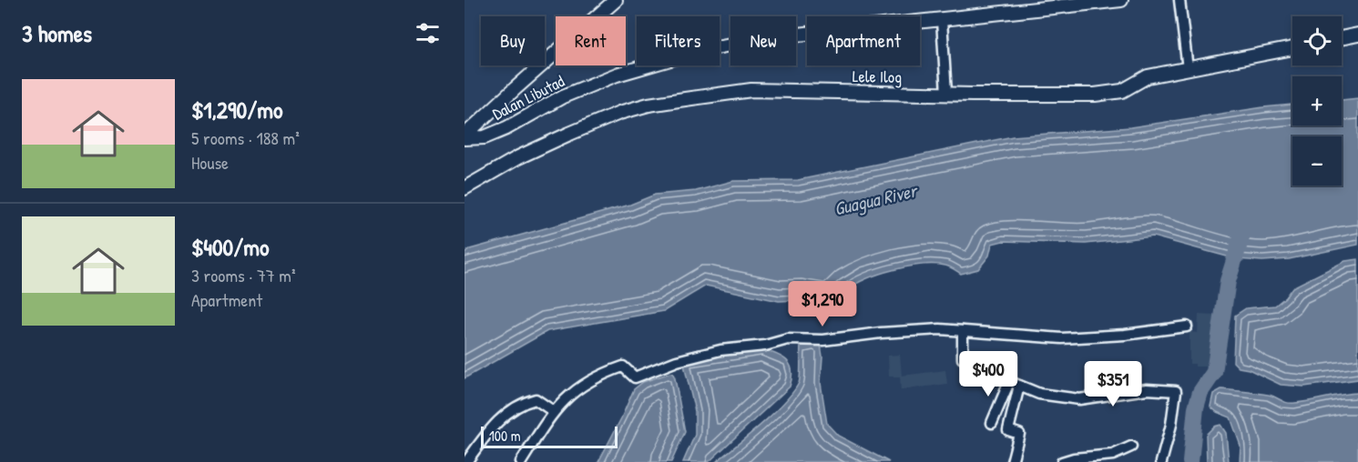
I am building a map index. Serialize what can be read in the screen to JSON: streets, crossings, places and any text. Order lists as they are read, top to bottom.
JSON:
{
  "streets": {
    "street": ["Lele Ilog", "Dalan Libutad"]
  },
  "water": ["Guagua River"],
  "scale_bar": "100 m",
  "page": {
    "heading": "3 homes",
    "map_buttons": ["+", "−"],
    "chip": [
      "Buy",
      "Rent",
      "Filters",
      "New",
      "Apartment"
    ],
    "list": [
      {
        "name": "$1,290/mo",
        "note": "5 rooms · 188 m² · House"
      },
      {
        "name": "$400/mo",
        "note": "3 rooms · 77 m² · Apartment"
      }
    ],
    "price": ["$1,290", "$400", "$351"],
    "scale": "100 m"
  }
}
